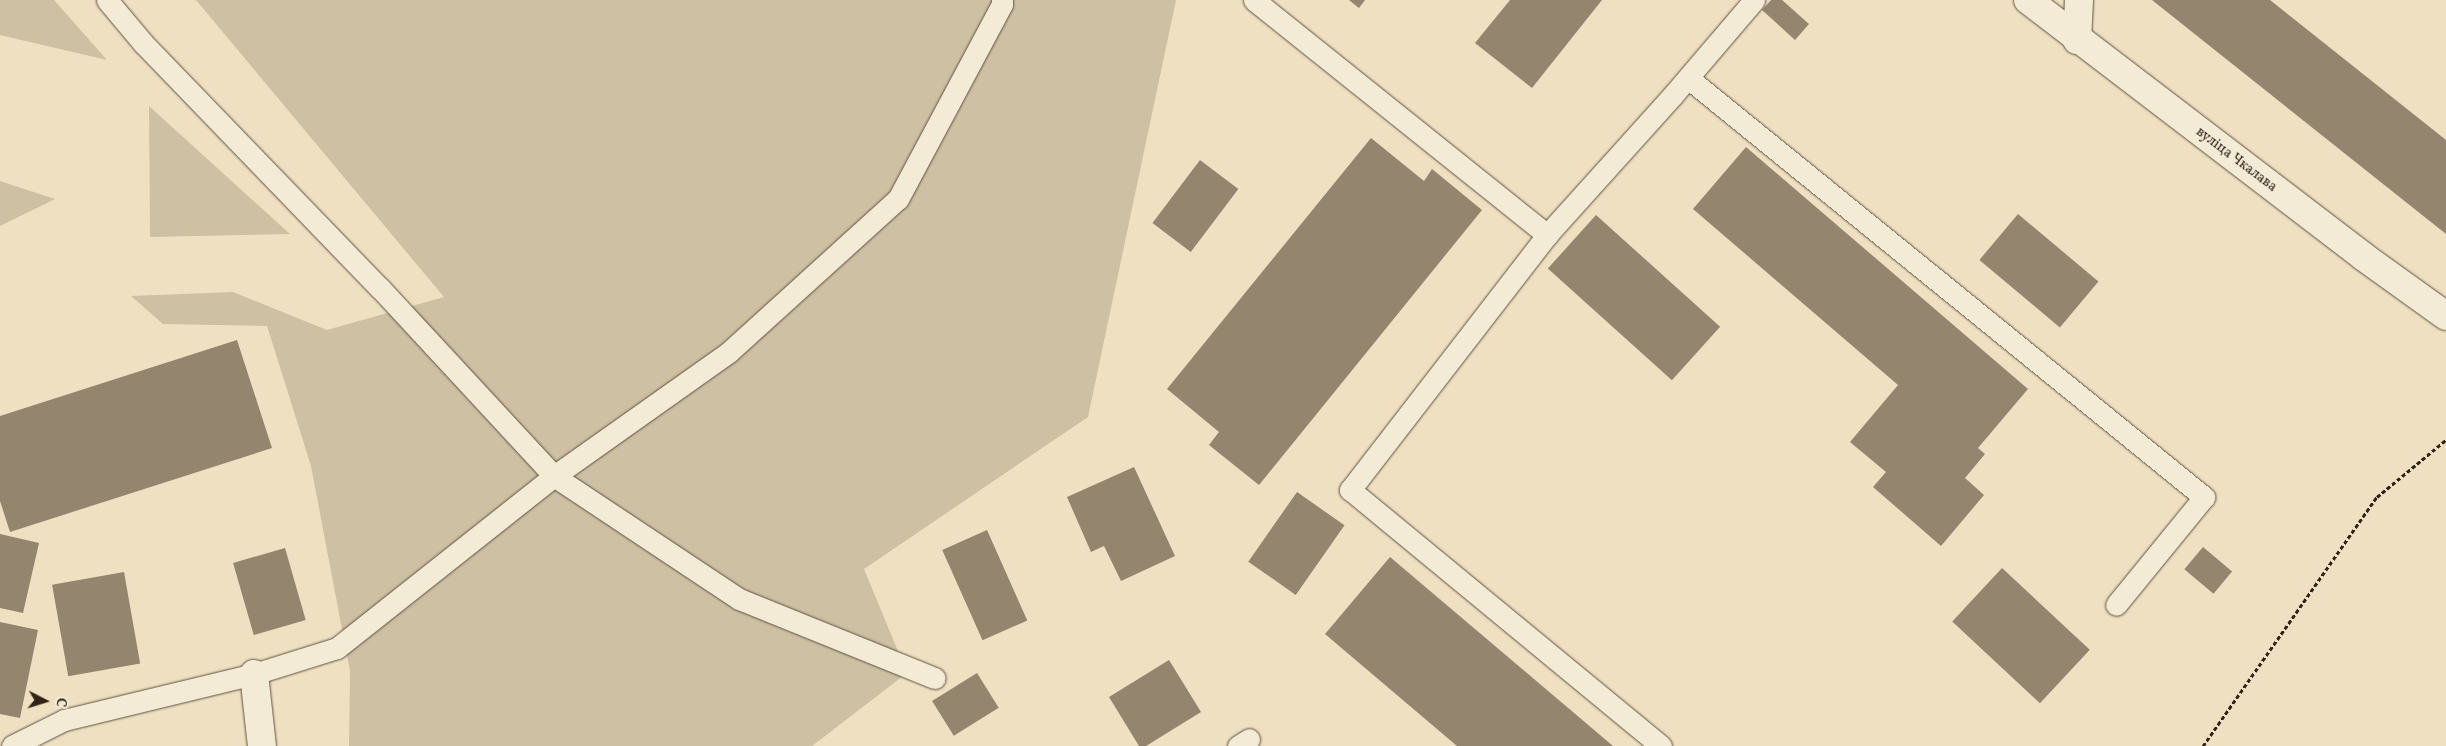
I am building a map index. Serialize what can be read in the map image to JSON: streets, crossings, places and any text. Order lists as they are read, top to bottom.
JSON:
{
  "streets": {
    "street": ["вуліца Чкалава"]
  },
  "north": "right"
}
